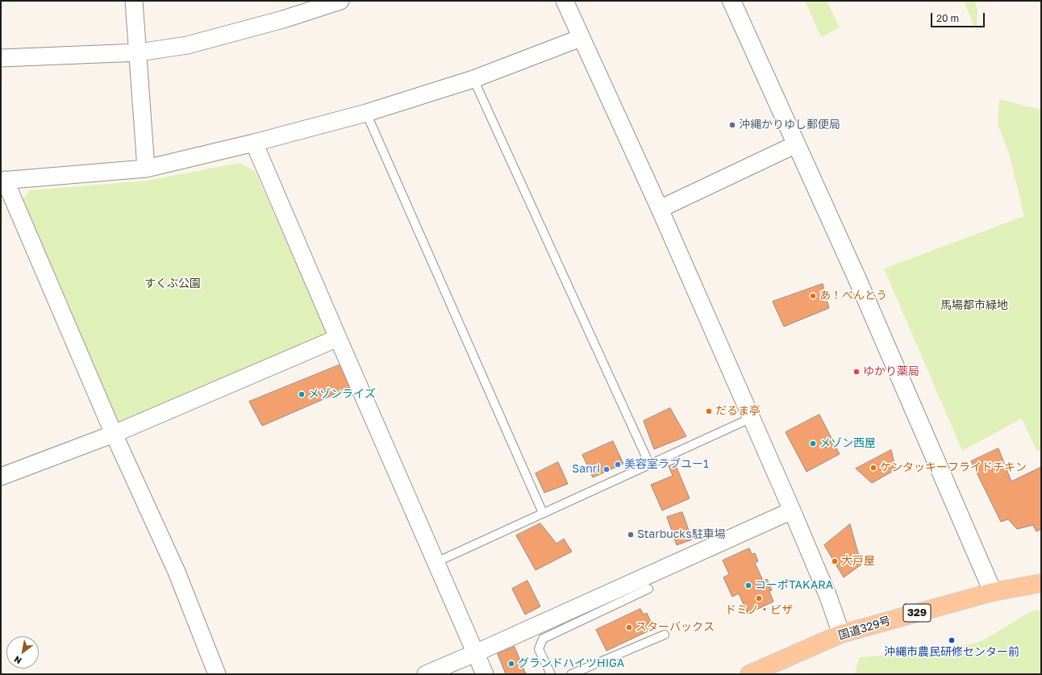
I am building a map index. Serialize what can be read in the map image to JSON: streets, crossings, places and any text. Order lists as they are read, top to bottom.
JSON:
{
  "streets": {
    "highway": ["329", "国道329号"]
  },
  "parks": ["すくぶ公園", "馬場都市緑地"],
  "places": [
    "沖縄かりゆし郵便局",
    "あ！べんとう",
    "ゆかり薬局",
    "メゾンライズ",
    "だるま亭",
    "メゾン西屋",
    "美容室ラブユー1",
    "ケンタッキーフライドチキン",
    "Sanri",
    "Starbucks駐車場",
    "大戸屋",
    "コーポTAKARA",
    "ドミノ・ピザ",
    "スターバックス",
    "沖縄市農民研修センター前",
    "グランドハイツHIGA"
  ],
  "scale_bar": "20 m",
  "north": "bottom left"
}
